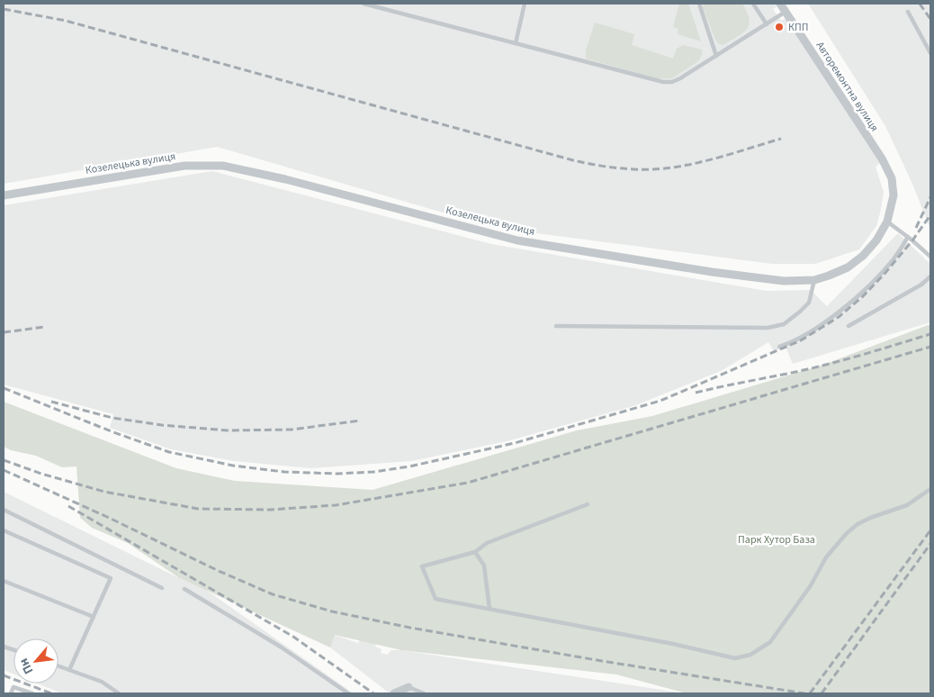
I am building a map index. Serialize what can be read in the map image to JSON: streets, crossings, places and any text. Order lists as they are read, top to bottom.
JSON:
{
  "streets": {
    "street": ["Авторемонтна вулиця", "Козелецька вулиця"]
  },
  "crossings": [
    ["Авторемонтна вулиця", "Козелецька вулиця"]
  ],
  "parks": ["Парк Хутор База"],
  "places": ["КПП"],
  "north": "bottom left"
}
